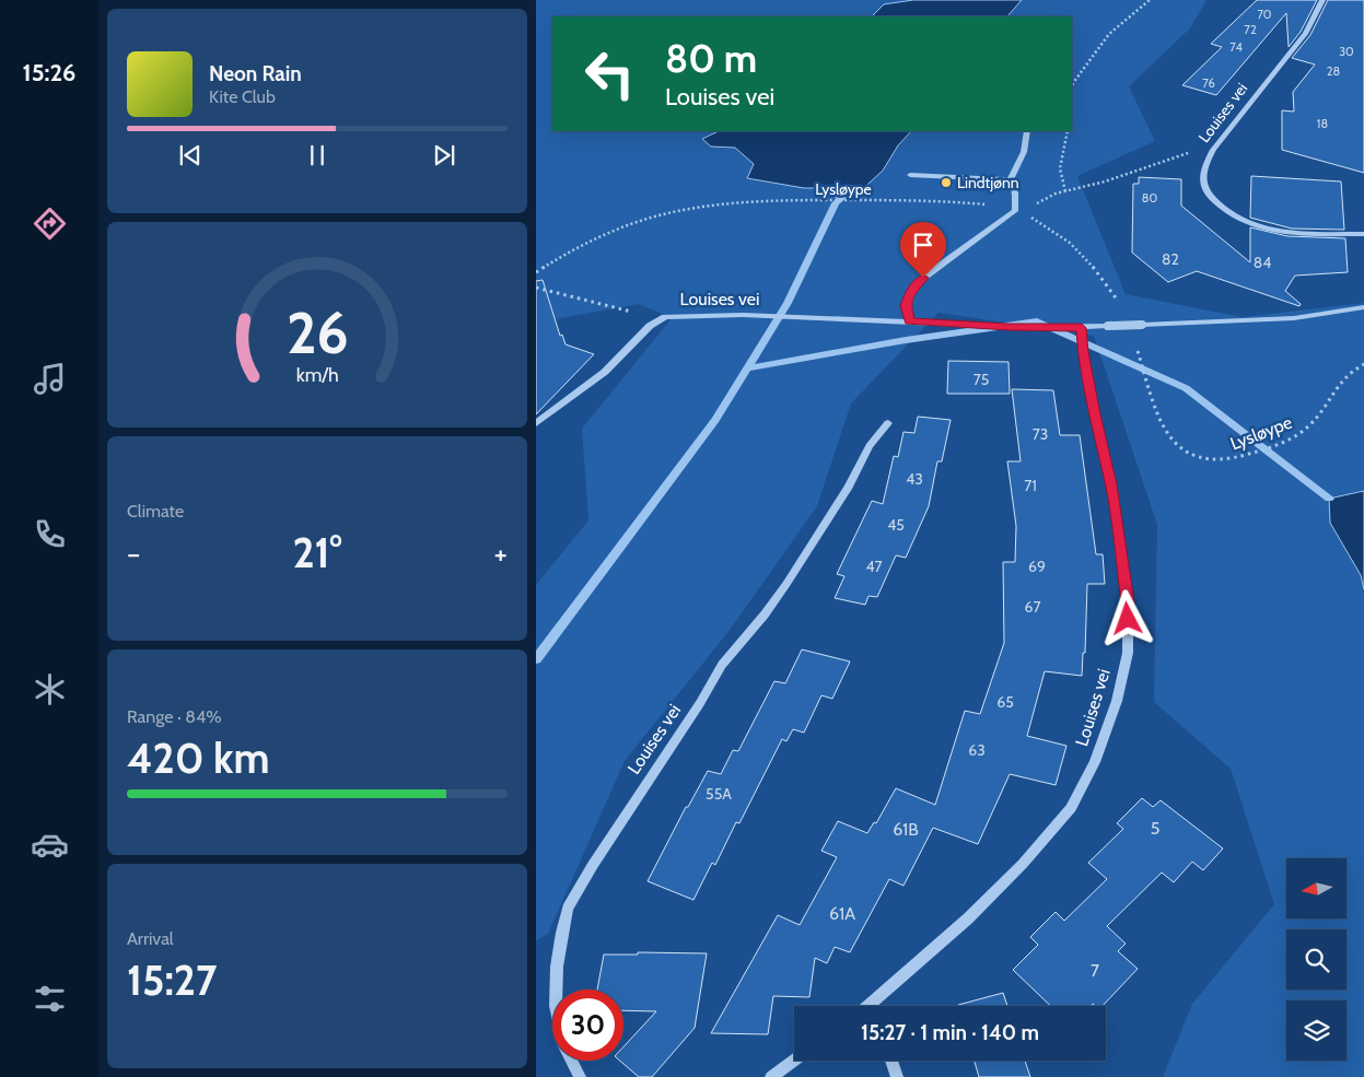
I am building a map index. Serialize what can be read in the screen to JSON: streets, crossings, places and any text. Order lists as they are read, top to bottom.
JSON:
{
  "streets": {
    "street": ["Louises vei"],
    "path": ["Lysløype"]
  },
  "places": ["Lindtjønn"],
  "house_numbers": [
    "70",
    "72",
    "74",
    "30",
    "28",
    "76",
    "18",
    "80",
    "82",
    "84",
    "75",
    "73",
    "43",
    "71",
    "45",
    "47",
    "69",
    "67",
    "65",
    "63",
    "55A",
    "5",
    "61B",
    "61A",
    "7"
  ],
  "north": "left",
  "page": {
    "tabs": "15:26",
    "turn": ["80 m", "Louises vei"],
    "song": ["Neon Rain", "Kite Club"],
    "tile": [
      "Climate",
      ["Range · 84%", "420 km"],
      ["Arrival", "15:27"]
    ],
    "heat": ["−", "21°", "+"],
    "limit": "30",
    "trip": "15:27 · 1 min · 140 m",
    "gauge": ["26", "km/h"]
  }
}
